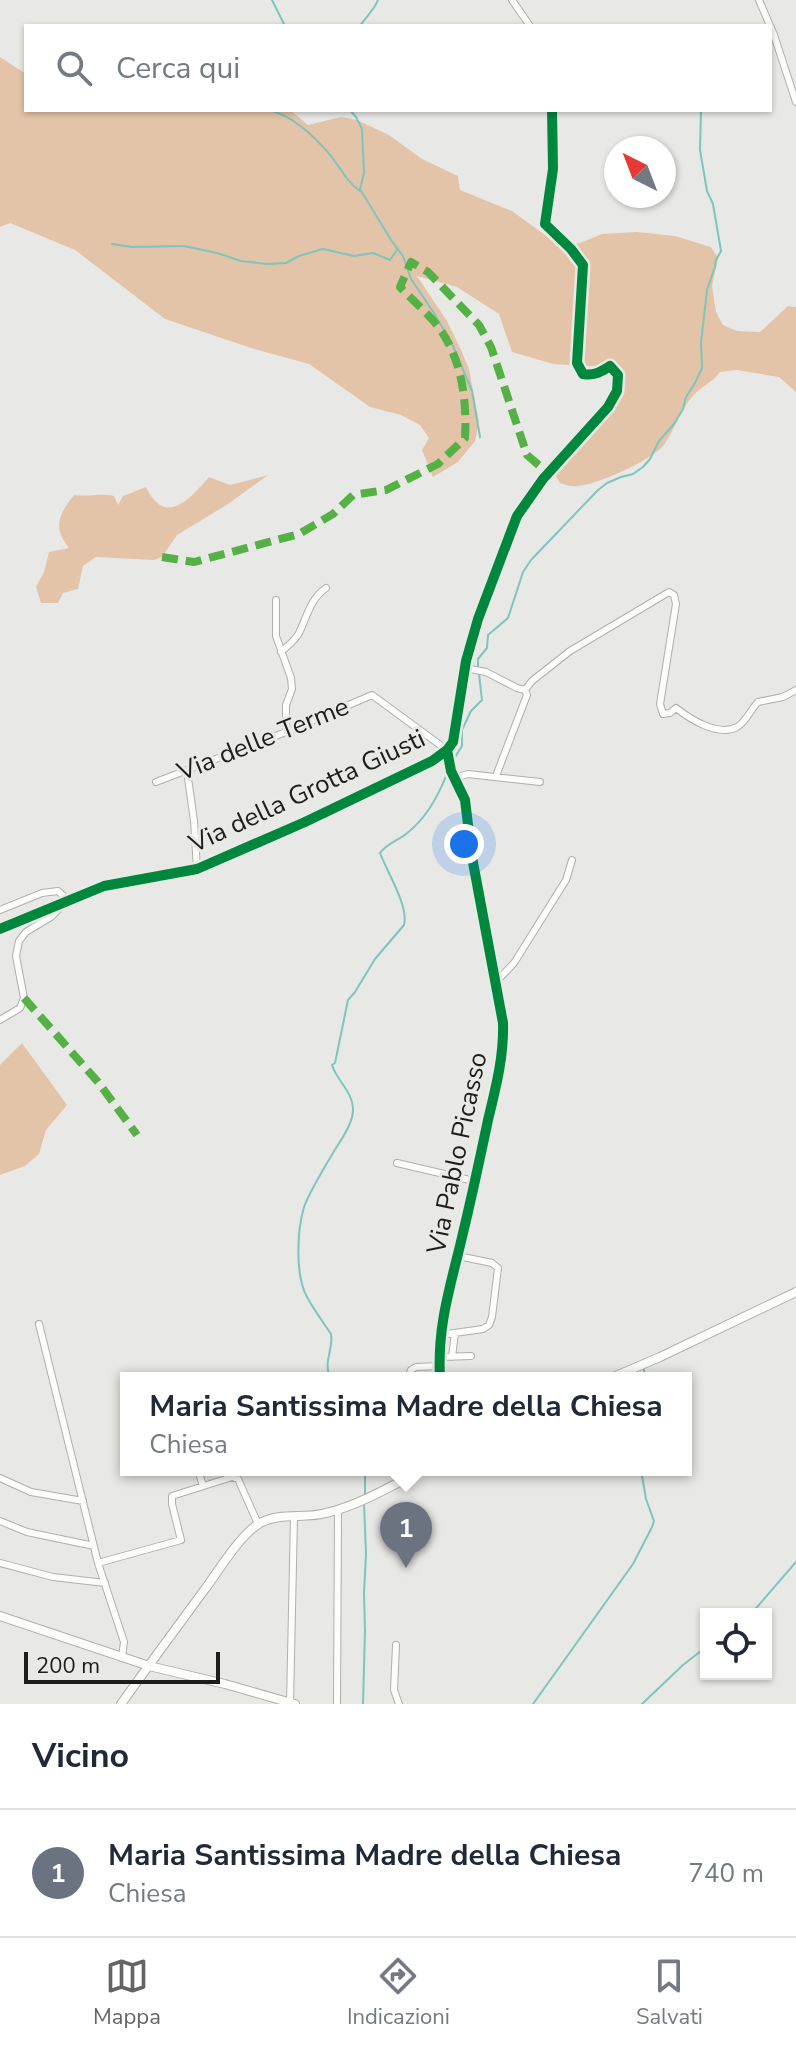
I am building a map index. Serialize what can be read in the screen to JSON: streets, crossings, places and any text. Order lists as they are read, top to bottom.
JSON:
{
  "streets": {
    "street": ["Via delle Terme", "Via della Grotta Giusti", "Via Pablo Picasso"]
  },
  "crossings": [
    ["Via delle Terme", "Via della Grotta Giusti"],
    ["Via delle Terme", "Via Pablo Picasso"],
    ["Via della Grotta Giusti", "Via Pablo Picasso"]
  ],
  "scale_bar": "200 m",
  "north": "top left",
  "page": {
    "search": "Cerca qui",
    "popup": ["Maria Santissima Madre della Chiesa", "Chiesa"],
    "pins": "1",
    "scale": "200 m",
    "heading": "Vicino",
    "list": [
      {
        "mark": "1",
        "name": "Maria Santissima Madre della Chiesa",
        "note": "Chiesa",
        "value": "740 m"
      }
    ],
    "nav": ["Mappa", "Indicazioni", "Salvati"]
  }
}
